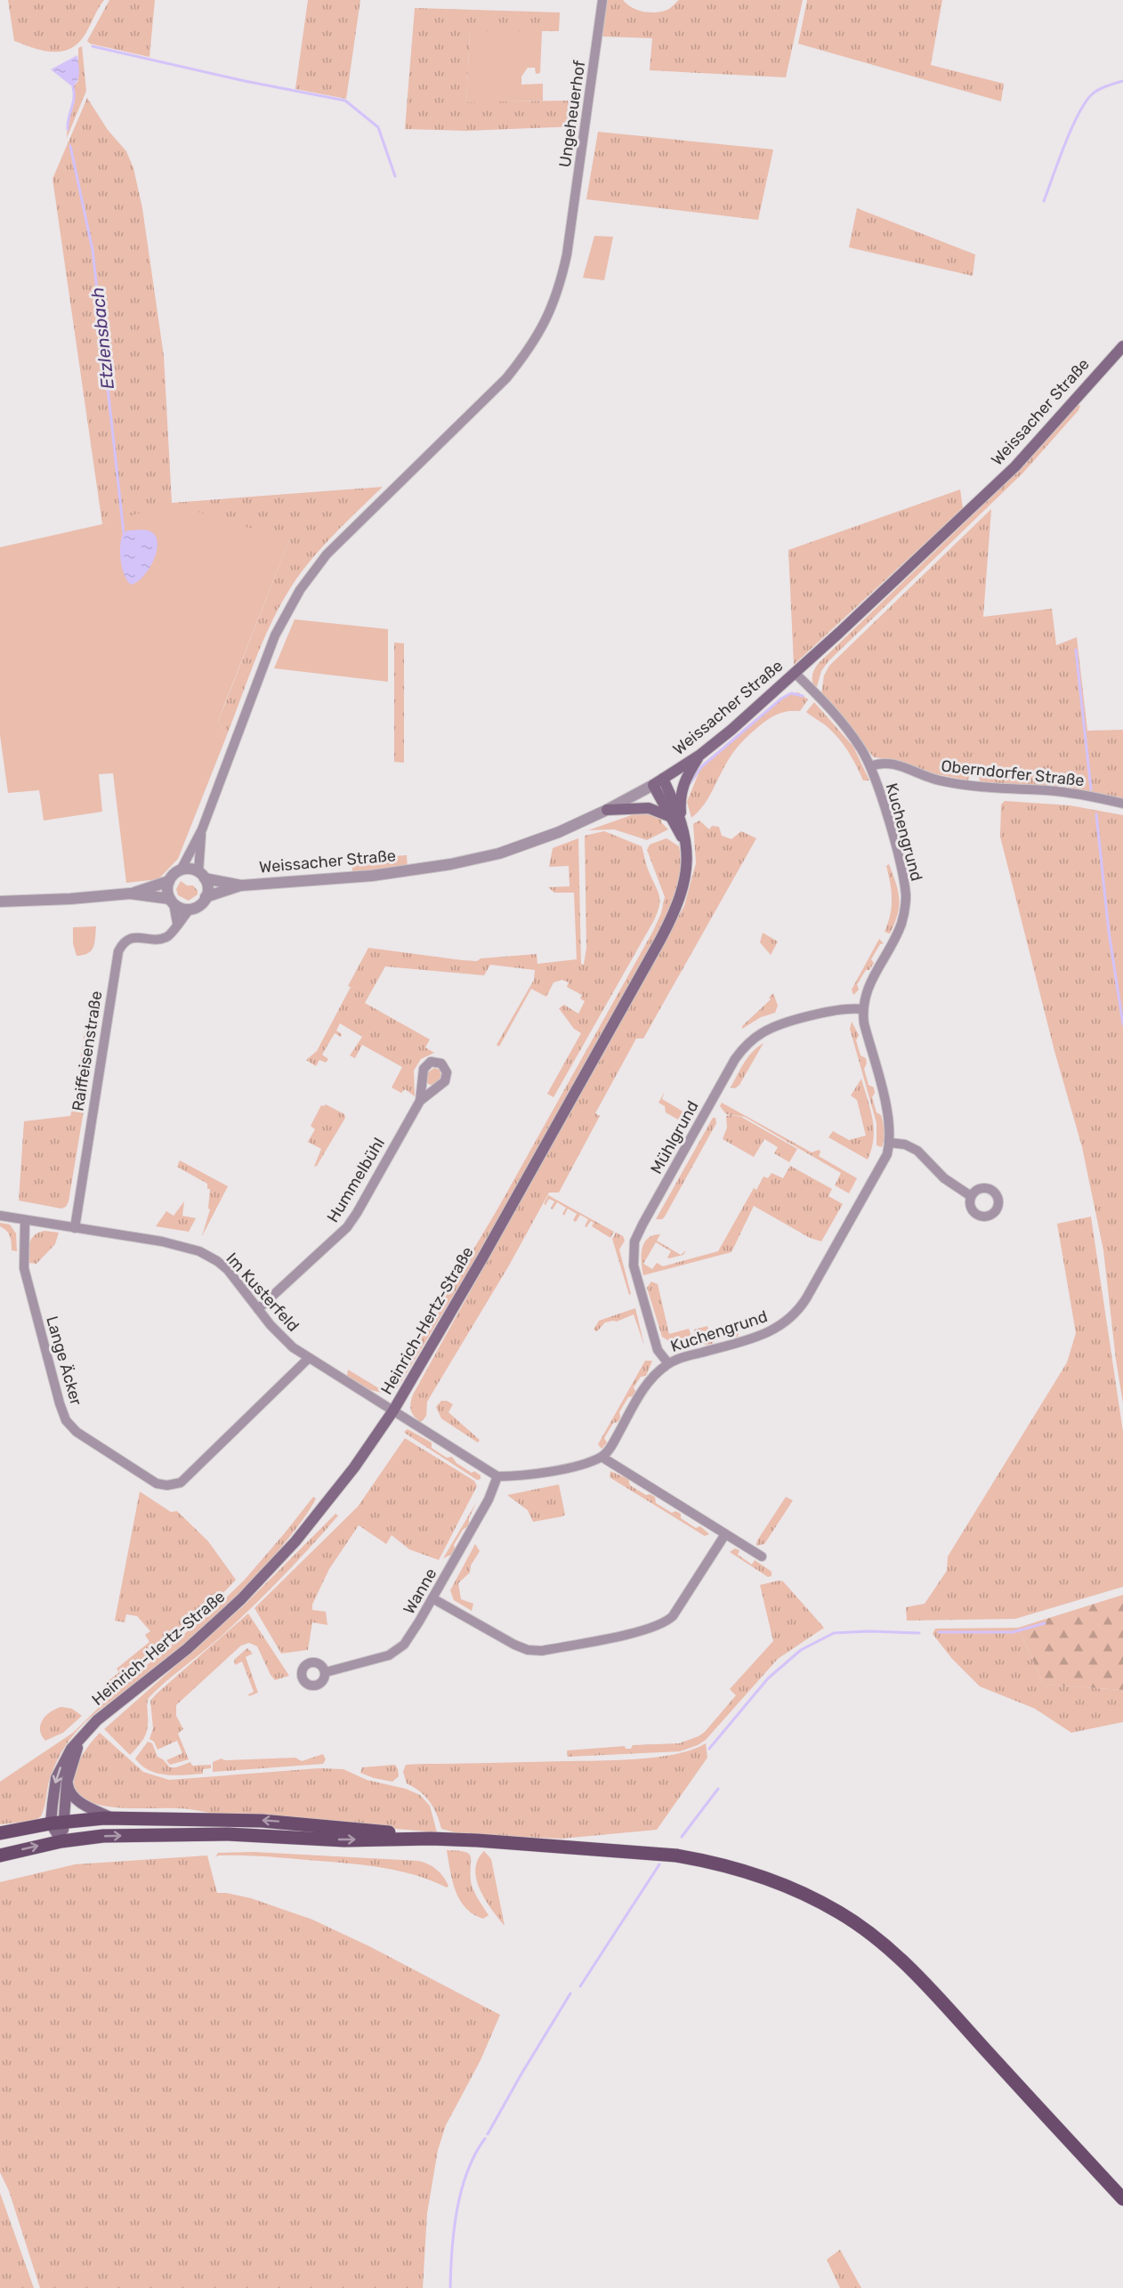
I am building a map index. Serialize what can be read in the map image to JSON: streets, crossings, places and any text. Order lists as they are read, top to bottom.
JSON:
{
  "streets": {
    "main road": ["Weissacher Straße", "Heinrich-Hertz-Straße"],
    "street": [
      "Ungeheuerhof",
      "Oberndorfer Straße",
      "Kuchengrund",
      "Raiffeisenstraße",
      "Mühlgrund",
      "Hummelbühl",
      "Im Kusterfeld",
      "Lange Äcker",
      "Wanne"
    ]
  },
  "crossings": [
    ["Weissacher Straße", "Kuchengrund"],
    ["Weissacher Straße", "Raiffeisenstraße"],
    ["Weissacher Straße", "Heinrich-Hertz-Straße"],
    ["Oberndorfer Straße", "Kuchengrund"],
    ["Kuchengrund", "Mühlgrund"],
    ["Raiffeisenstraße", "Im Kusterfeld"],
    ["Hummelbühl", "Im Kusterfeld"],
    ["Im Kusterfeld", "Heinrich-Hertz-Straße"],
    ["Im Kusterfeld", "Lange Äcker"]
  ],
  "water": ["Etzlensbach"]
}
